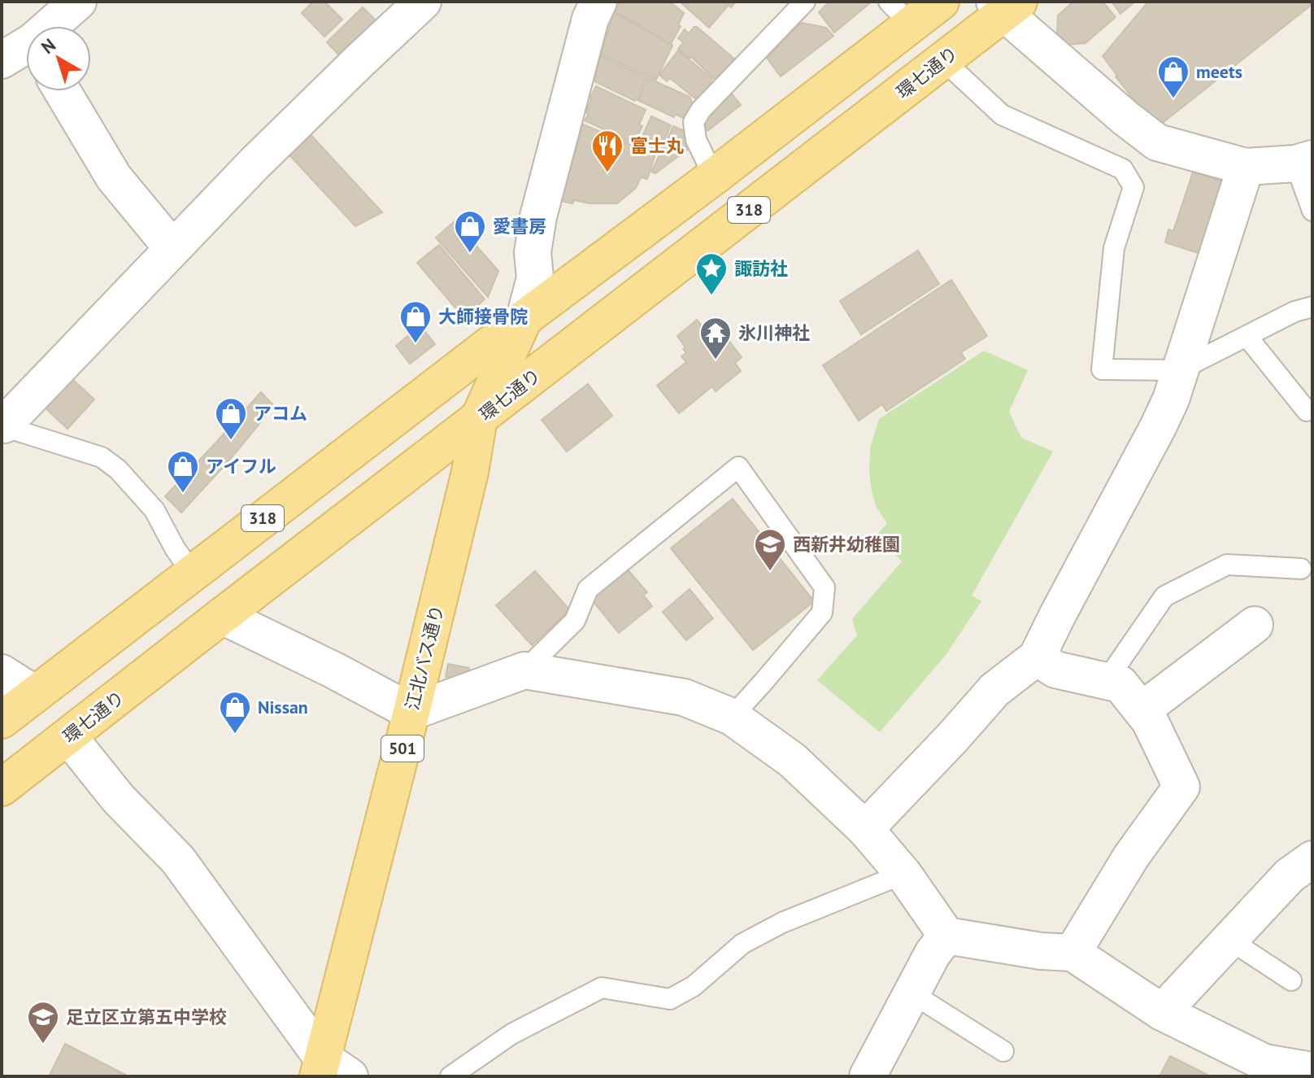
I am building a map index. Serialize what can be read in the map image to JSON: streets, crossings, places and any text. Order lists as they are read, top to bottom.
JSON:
{
  "streets": {
    "main road": [
      "環七通り",
      "318",
      "江北バス通り",
      "501"
    ]
  },
  "crossings": [
    ["環七通り", "江北バス通り"],
    ["318", "江北バス通り"]
  ],
  "places": {
    "shop": [
      "meets",
      "愛書房",
      "大師接骨院",
      "アコム",
      "アイフル",
      "Nissan"
    ],
    "restaurant": ["富士丸"],
    "place": ["諏訪社"],
    "temple": ["氷川神社"],
    "school or university": ["西新井幼稚園", "足立区立第五中学校"]
  },
  "north": "top left"
}
